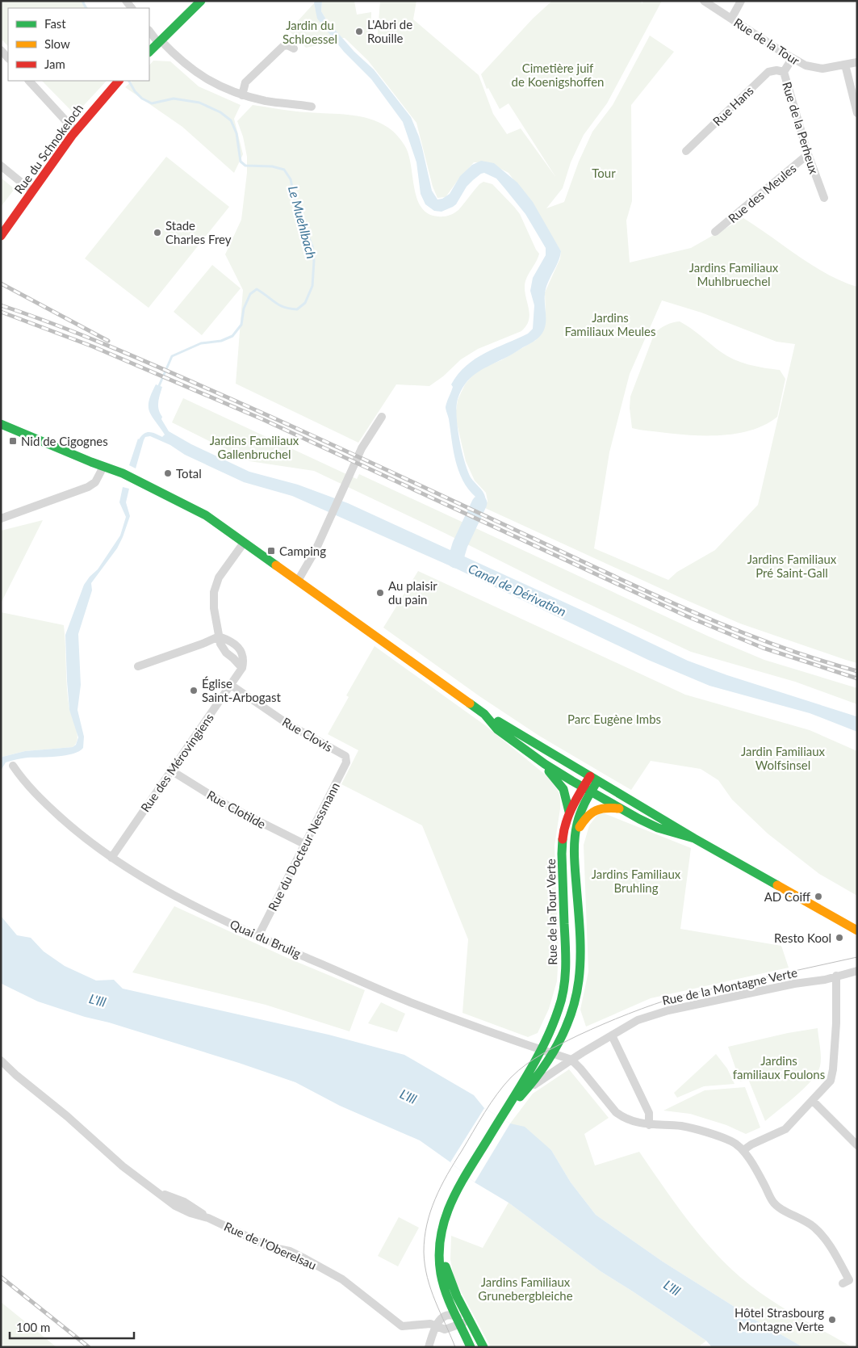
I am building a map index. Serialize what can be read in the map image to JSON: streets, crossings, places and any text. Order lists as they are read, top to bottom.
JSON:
{
  "streets": {
    "main road": ["Rue du Schnokeloch", "Rue de la Tour Verte", "Rue de la Montagne Verte"],
    "street": [
      "Rue de la Tour",
      "Rue Hans",
      "Rue de la Perheux",
      "Rue des Meules",
      "Rue Clovis",
      "Rue des Mérovingiens",
      "Rue Clotilde",
      "Rue du Docteur Nessmann",
      "Quai du Brulig",
      "Rue de l'Oberelsau"
    ]
  },
  "crossings": [
    ["Rue de la Tour", "Rue de la Perheux"],
    ["Rue Hans", "Rue de la Perheux"],
    ["Rue de la Perheux", "Rue des Meules"],
    ["Rue Clovis", "Rue des Mérovingiens"],
    ["Rue Clovis", "Rue du Docteur Nessmann"],
    ["Rue des Mérovingiens", "Rue Clotilde"],
    ["Rue des Mérovingiens", "Quai du Brulig"],
    ["Rue Clotilde", "Rue du Docteur Nessmann"],
    ["Rue du Docteur Nessmann", "Quai du Brulig"],
    ["Rue de la Tour Verte", "Quai du Brulig"],
    ["Rue de la Tour Verte", "Rue de la Montagne Verte"],
    ["Quai du Brulig", "Rue de la Montagne Verte"]
  ],
  "water": ["Le Muehlbach", "Canal de Dérivation", "L'Ill"],
  "parks": [
    "Jardin du Schloessel",
    "Cimetière juif de Koenigshoffen",
    "Tour",
    "Jardins Familiaux Muhlbruechel",
    "Jardins Familiaux Meules",
    "Jardins Familiaux Gallenbruchel",
    "Jardins Familiaux Pré Saint-Gall",
    "Parc Eugène Imbs",
    "Jardin Familiaux Wolfsinsel",
    "Jardins Familiaux Bruhling",
    "Jardins familiaux Foulons",
    "Jardins Familiaux Grunebergbleiche"
  ],
  "places": {
    "other": [
      "L'Abri de Rouille",
      "Stade Charles Frey",
      "Total",
      "Au plaisir du pain",
      "Église Saint-Arbogast",
      "AD Coiff",
      "Resto Kool",
      "Hôtel Strasbourg Montagne Verte"
    ],
    "transit": ["Nid de Cigognes", "Camping"]
  },
  "legend": ["Fast", "Slow", "Jam"],
  "scale_bar": "100 m"
}
